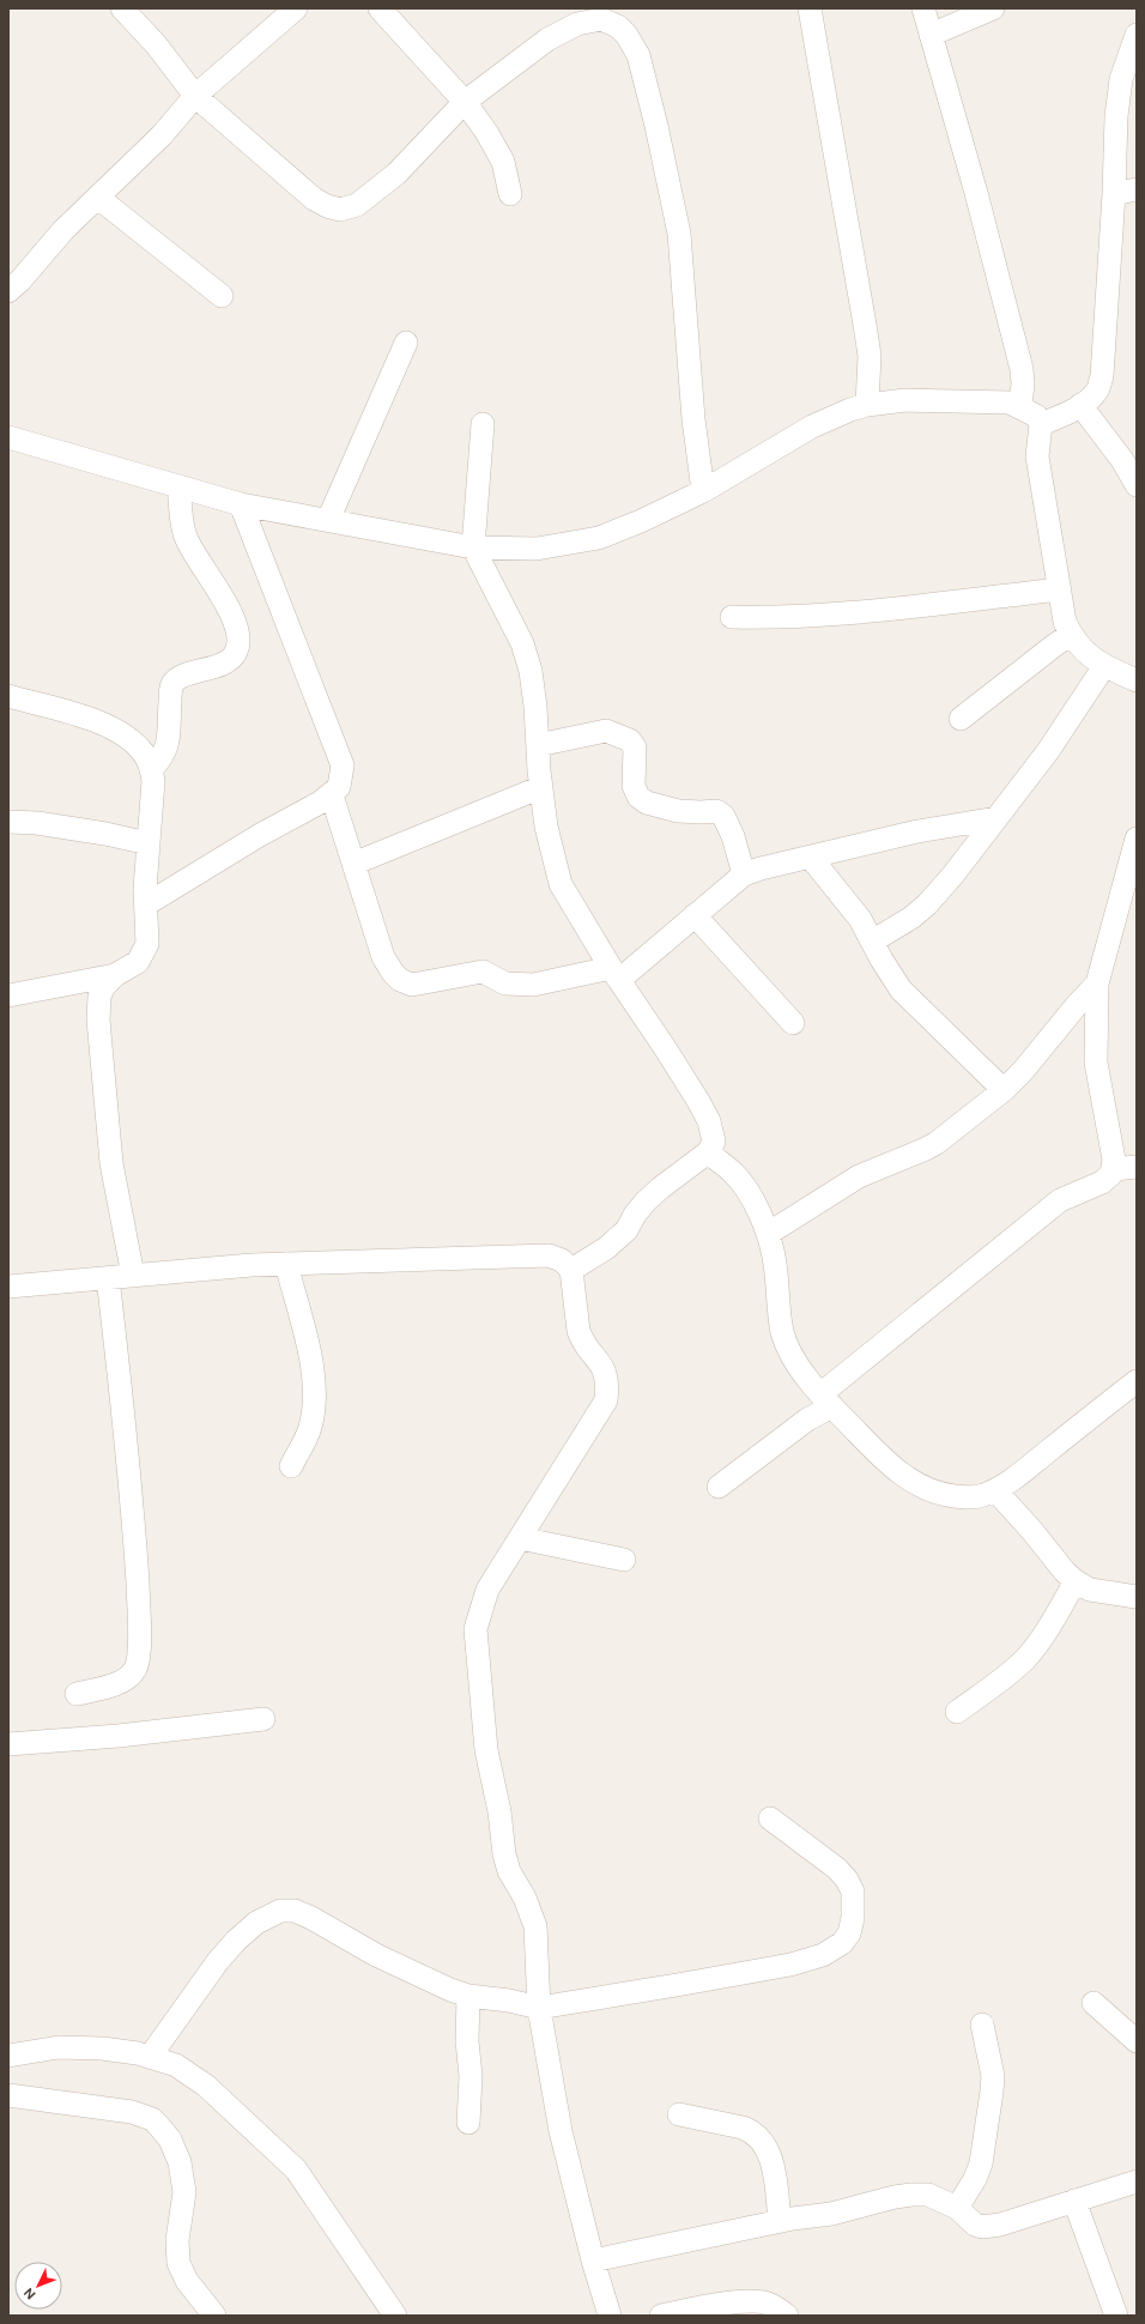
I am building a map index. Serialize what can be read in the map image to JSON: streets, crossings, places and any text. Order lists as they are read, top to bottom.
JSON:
{
  "north": "bottom left"
}
